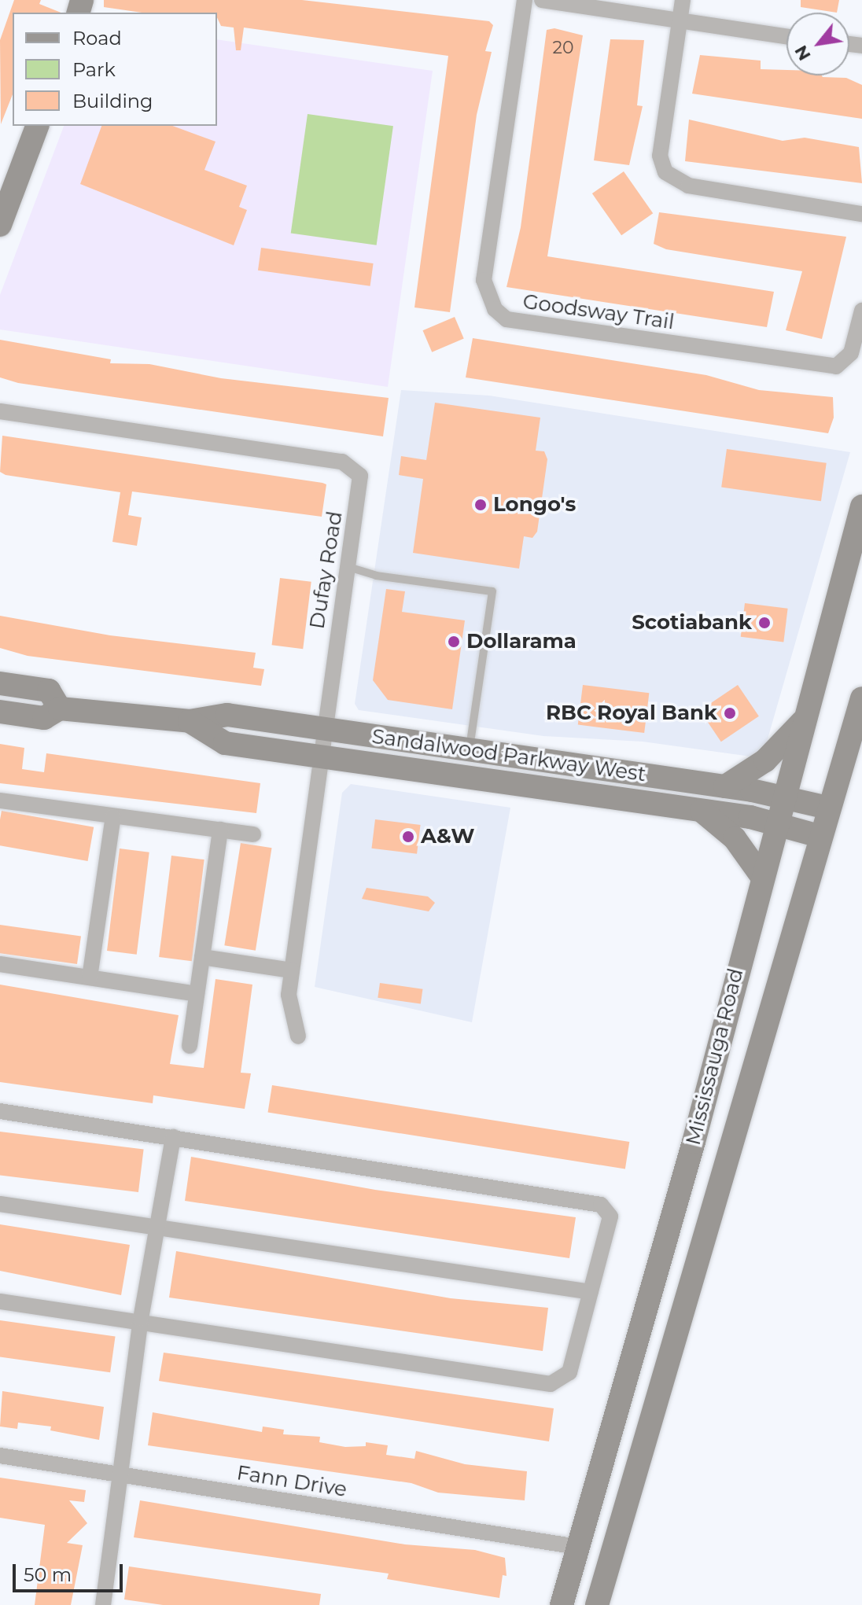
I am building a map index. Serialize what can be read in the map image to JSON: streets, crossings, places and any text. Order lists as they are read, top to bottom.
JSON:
{
  "streets": {
    "main road": ["Sandalwood Parkway West", "Mississauga Road"],
    "street": ["Goodsway Trail", "Dufay Road", "Fann Drive"]
  },
  "crossings": [
    ["Dufay Road", "Sandalwood Parkway West"],
    ["Sandalwood Parkway West", "Mississauga Road"],
    ["Mississauga Road", "Fann Drive"]
  ],
  "places": [
    "Longo's",
    "Scotiabank",
    "Dollarama",
    "RBC Royal Bank",
    "A&W"
  ],
  "house_numbers": ["20"],
  "legend": ["Road", "Park", "Building"],
  "scale_bar": "50 m",
  "north": "bottom left"
}
